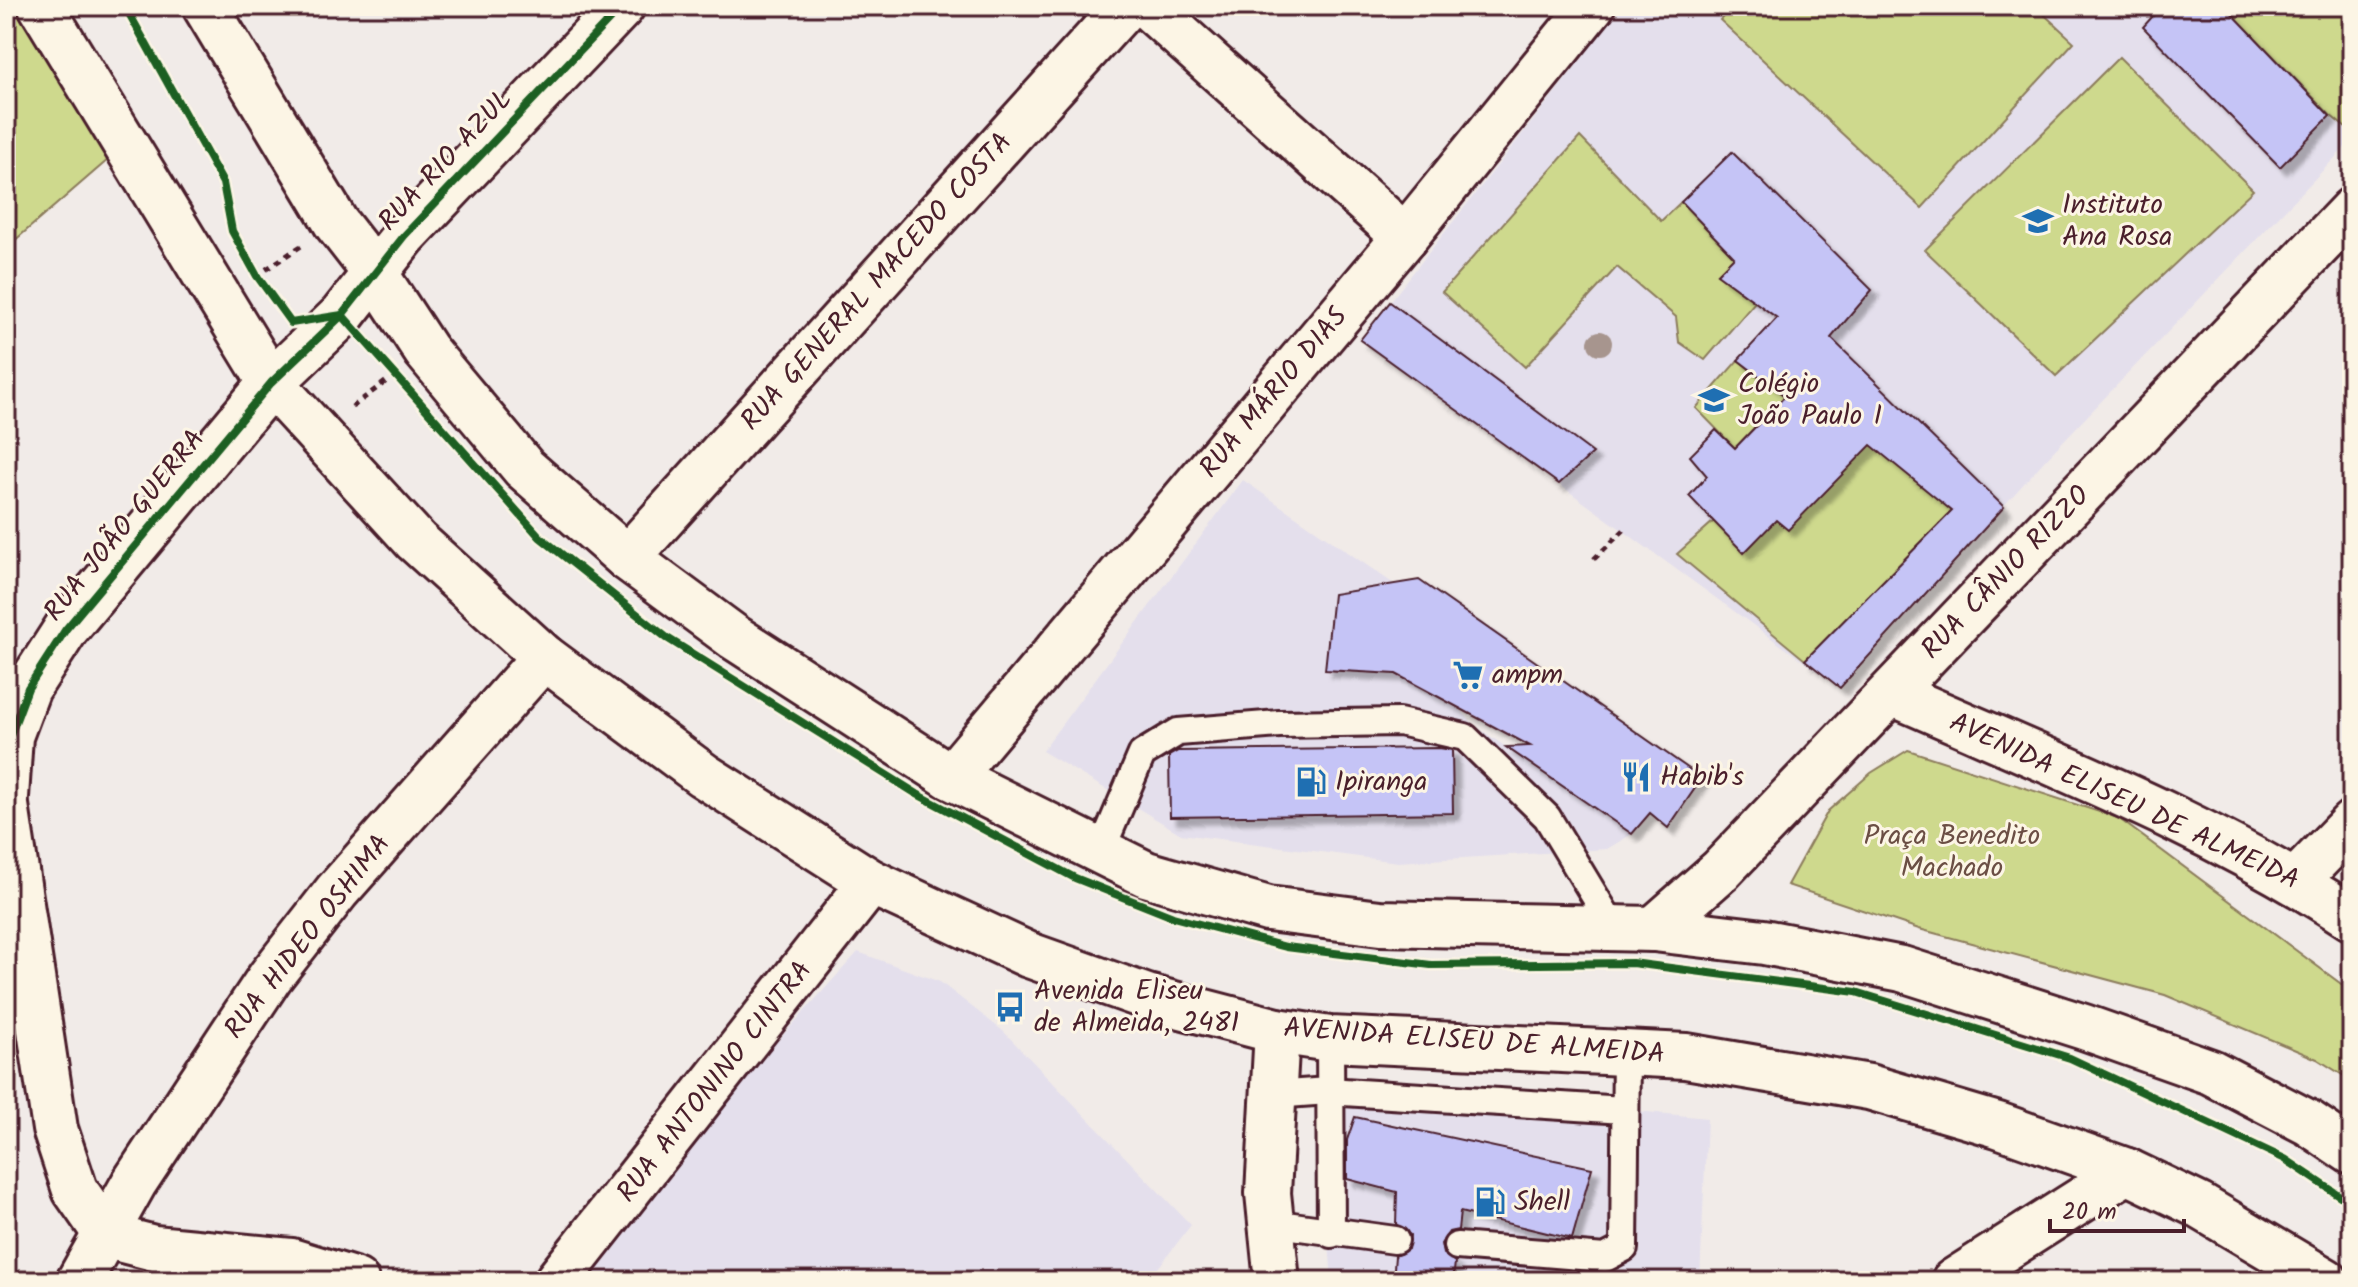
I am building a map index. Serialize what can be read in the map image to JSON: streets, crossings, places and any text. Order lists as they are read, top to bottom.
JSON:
{
  "streets": {
    "street": [
      "RUA RIO AZUL",
      "RUA GENERAL MACEDO COSTA",
      "RUA MÁRIO DIAS",
      "RUA JOÃO GUERRA",
      "RUA CÂNIO RIZZO",
      "AVENIDA ELISEU DE ALMEIDA",
      "RUA HIDEO OSHIMA",
      "RUA ANTONINO CINTRA"
    ]
  },
  "crossings": [
    ["RUA RIO AZUL", "RUA JOÃO GUERRA"],
    ["RUA RIO AZUL", "AVENIDA ELISEU DE ALMEIDA"],
    ["RUA JOÃO GUERRA", "AVENIDA ELISEU DE ALMEIDA"],
    ["RUA CÂNIO RIZZO", "AVENIDA ELISEU DE ALMEIDA"],
    ["AVENIDA ELISEU DE ALMEIDA", "RUA HIDEO OSHIMA"],
    ["AVENIDA ELISEU DE ALMEIDA", "RUA ANTONINO CINTRA"]
  ],
  "parks": ["Praça Benedito Machado"],
  "places": {
    "school or university": ["Instituto Ana Rosa", "Colégio João Paulo I"],
    "supermarket": ["ampm"],
    "restaurant": ["Habib's"],
    "fuel station": ["Ipiranga", "Shell"],
    "bus stop": ["Avenida Eliseu de Almeida, 2481"]
  },
  "scale_bar": "20 m"
}
